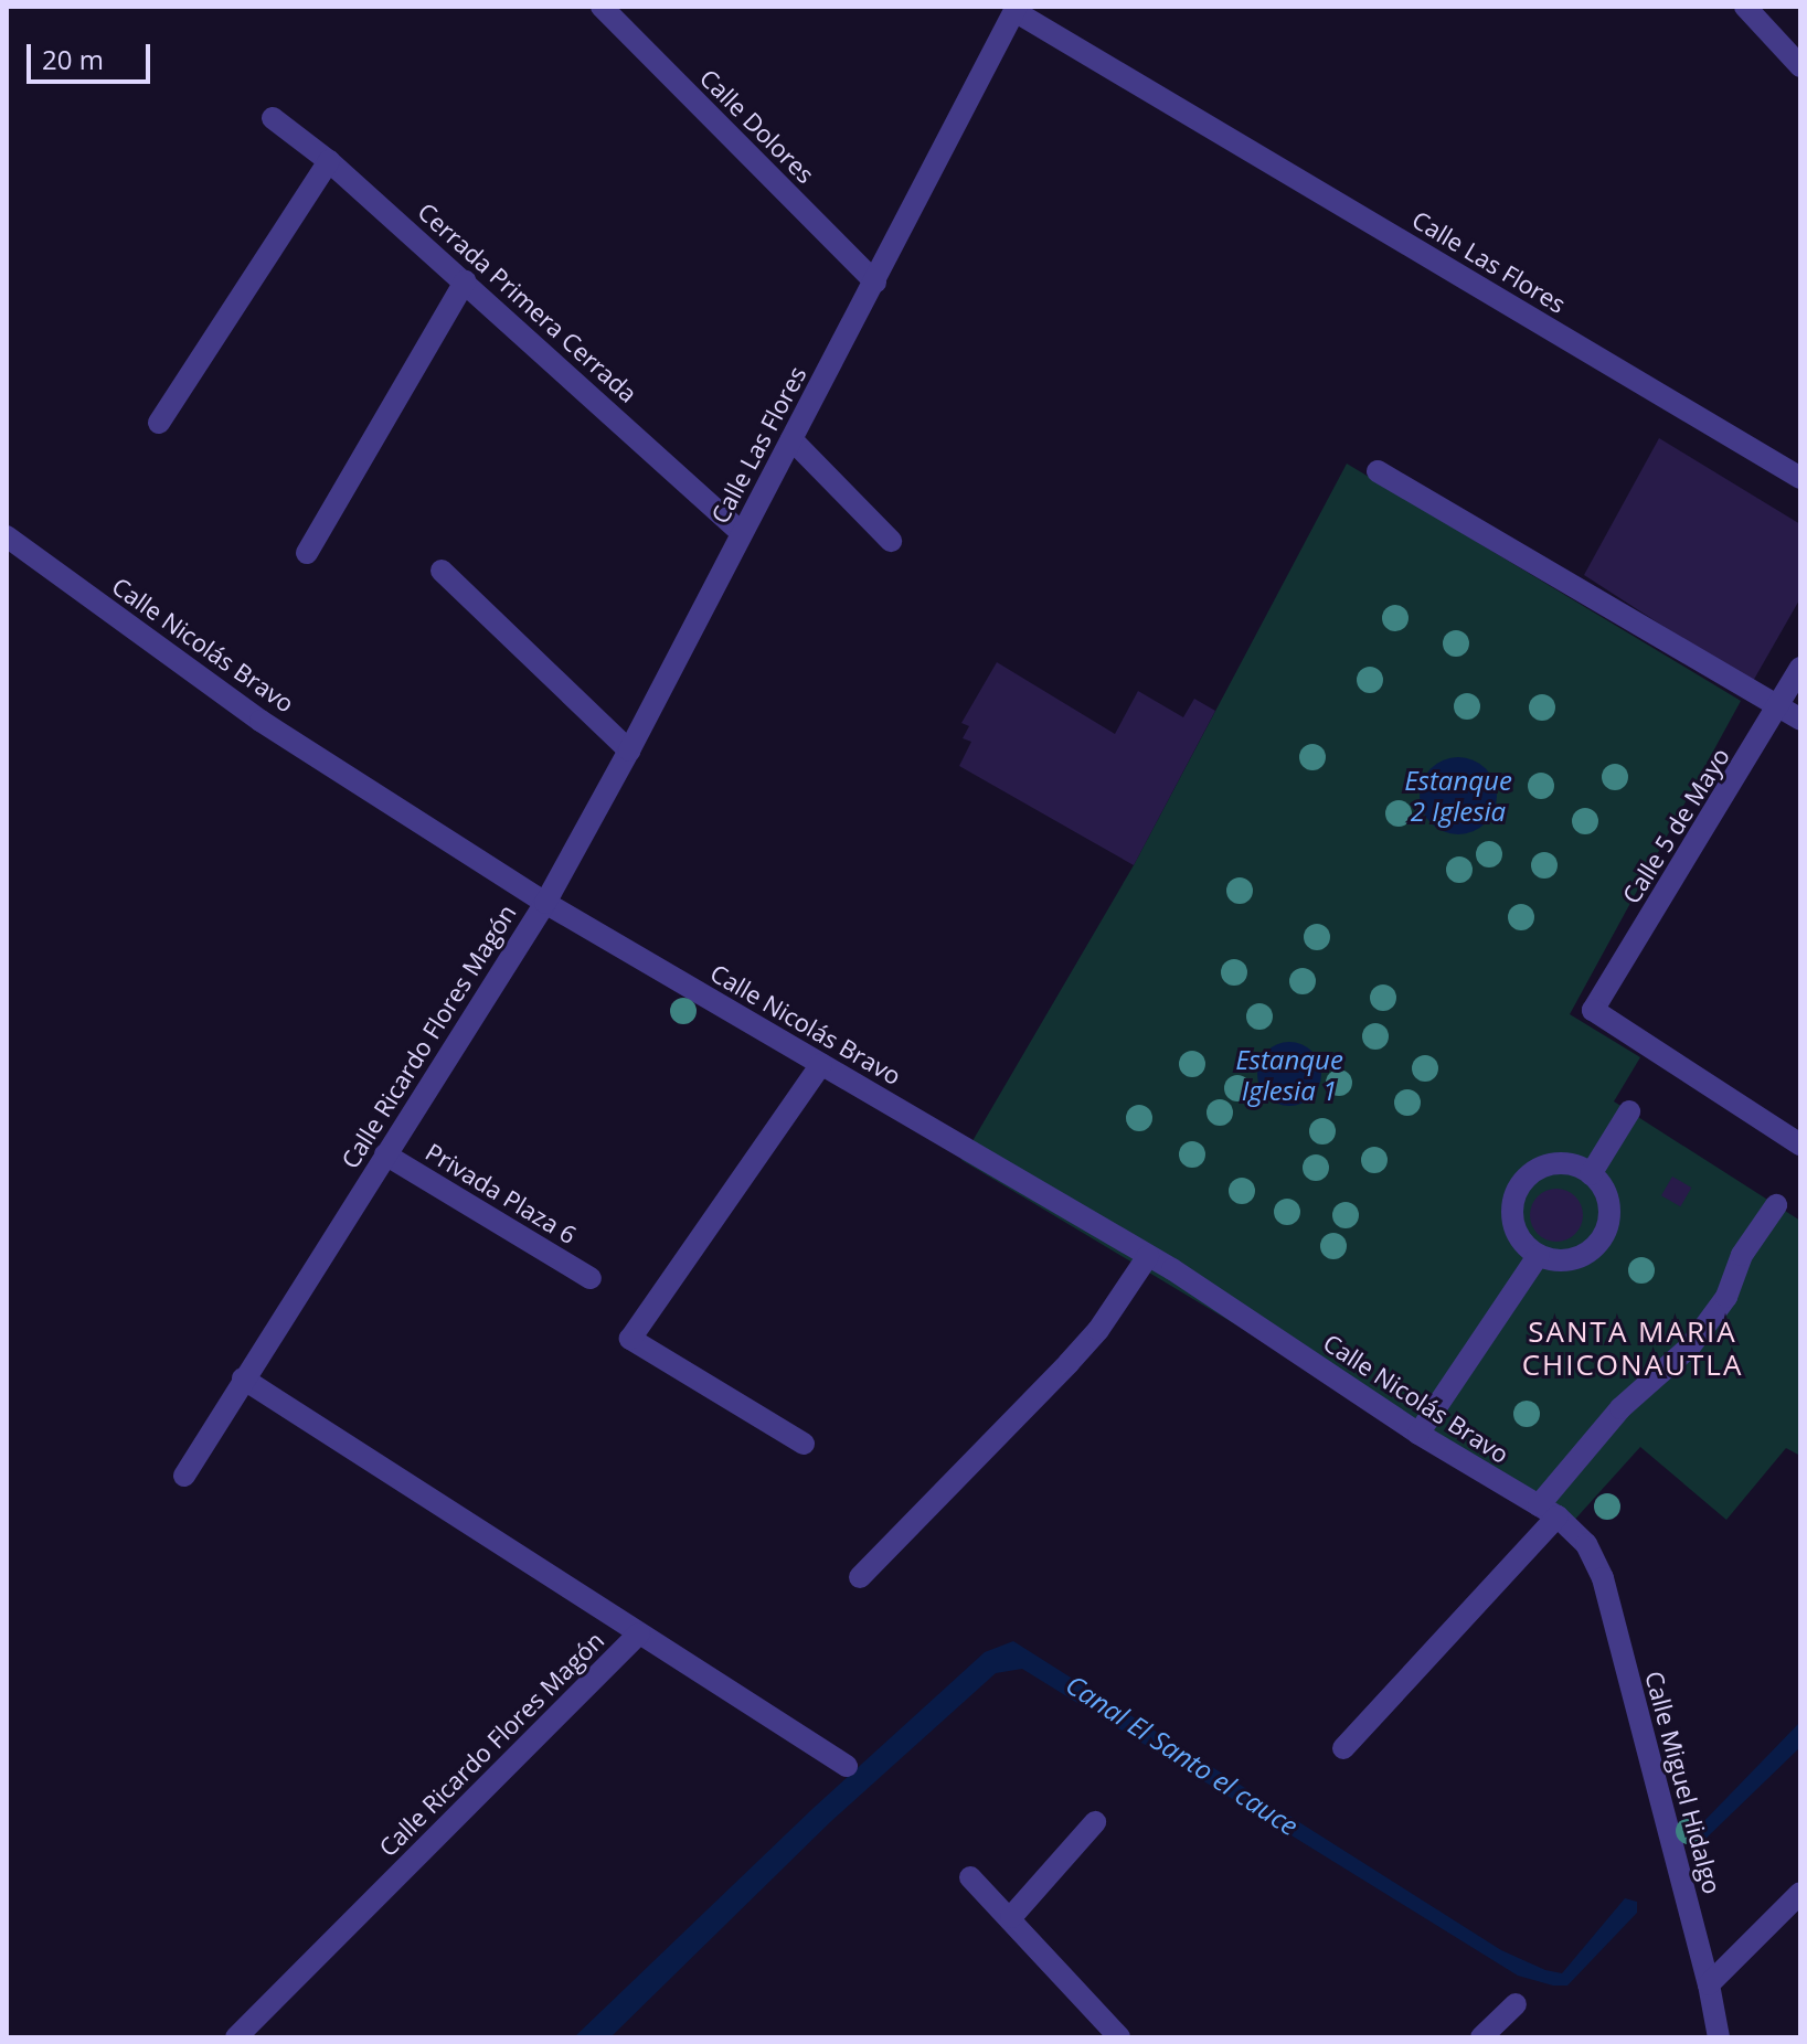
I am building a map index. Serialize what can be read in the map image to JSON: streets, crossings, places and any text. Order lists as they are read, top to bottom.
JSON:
{
  "streets": {
    "street": [
      "Calle Dolores",
      "Calle Las Flores",
      "Cerrada Primera Cerrada",
      "Calle Nicolás Bravo",
      "Calle 5 de Mayo",
      "Calle Ricardo Flores Magón",
      "Privada Plaza 6",
      "Calle Miguel Hidalgo"
    ]
  },
  "crossings": [
    ["Calle Dolores", "Calle Las Flores"],
    ["Calle Las Flores", "Cerrada Primera Cerrada"],
    ["Calle Las Flores", "Calle Nicolás Bravo"],
    ["Calle Las Flores", "Calle Ricardo Flores Magón"],
    ["Calle Nicolás Bravo", "Calle Ricardo Flores Magón"],
    ["Calle Nicolás Bravo", "Calle Miguel Hidalgo"],
    ["Calle Ricardo Flores Magón", "Privada Plaza 6"]
  ],
  "districts": ["SANTA MARIA CHICONAUTLA"],
  "water": ["Estanque 2 Iglesia", "Estanque Iglesia 1", "Canal El Santo el cauce"],
  "scale_bar": "20 m"
}
